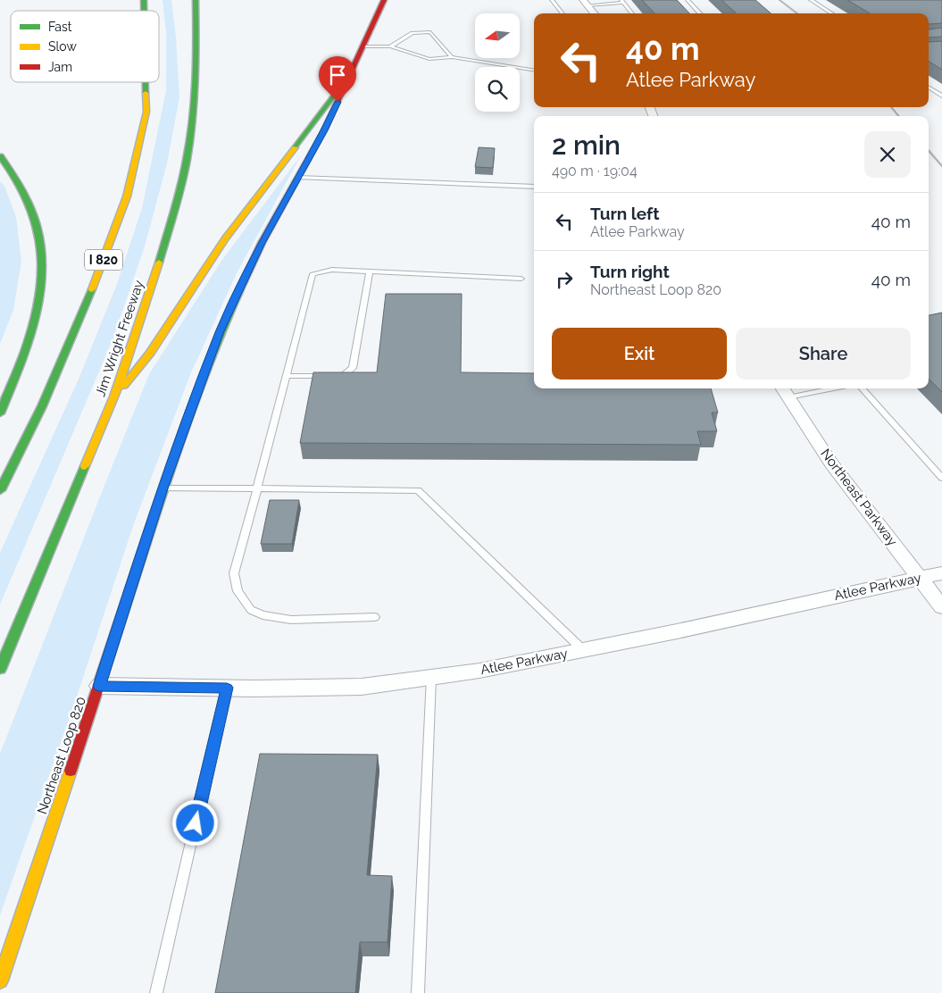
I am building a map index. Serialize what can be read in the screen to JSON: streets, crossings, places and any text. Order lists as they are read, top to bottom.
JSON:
{
  "streets": {
    "main road": ["I 820", "Jim Wright Freeway", "Northeast Loop 820"],
    "street": ["Northeast Parkway", "Atlee Parkway"]
  },
  "crossings": [
    ["Northeast Parkway", "Atlee Parkway"],
    ["Atlee Parkway", "Northeast Loop 820"]
  ],
  "legend": ["Fast", "Slow", "Jam"],
  "north": "left",
  "page": {
    "turn": ["40 m", "Atlee Parkway"],
    "heading": ["2 min", "490 m · 19:04"],
    "list": [
      {
        "name": "Turn left",
        "note": "Atlee Parkway",
        "value": "40 m"
      },
      {
        "name": "Turn right",
        "note": "Northeast Loop 820",
        "value": "40 m"
      }
    ],
    "buttons": ["Exit", "Share"]
  }
}
